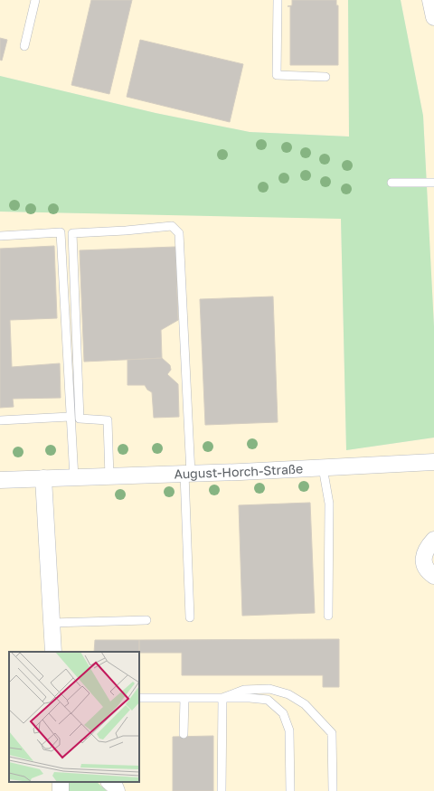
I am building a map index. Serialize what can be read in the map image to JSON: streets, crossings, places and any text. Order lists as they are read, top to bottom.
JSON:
{
  "streets": {
    "street": ["August-Horch-Straße"]
  }
}
